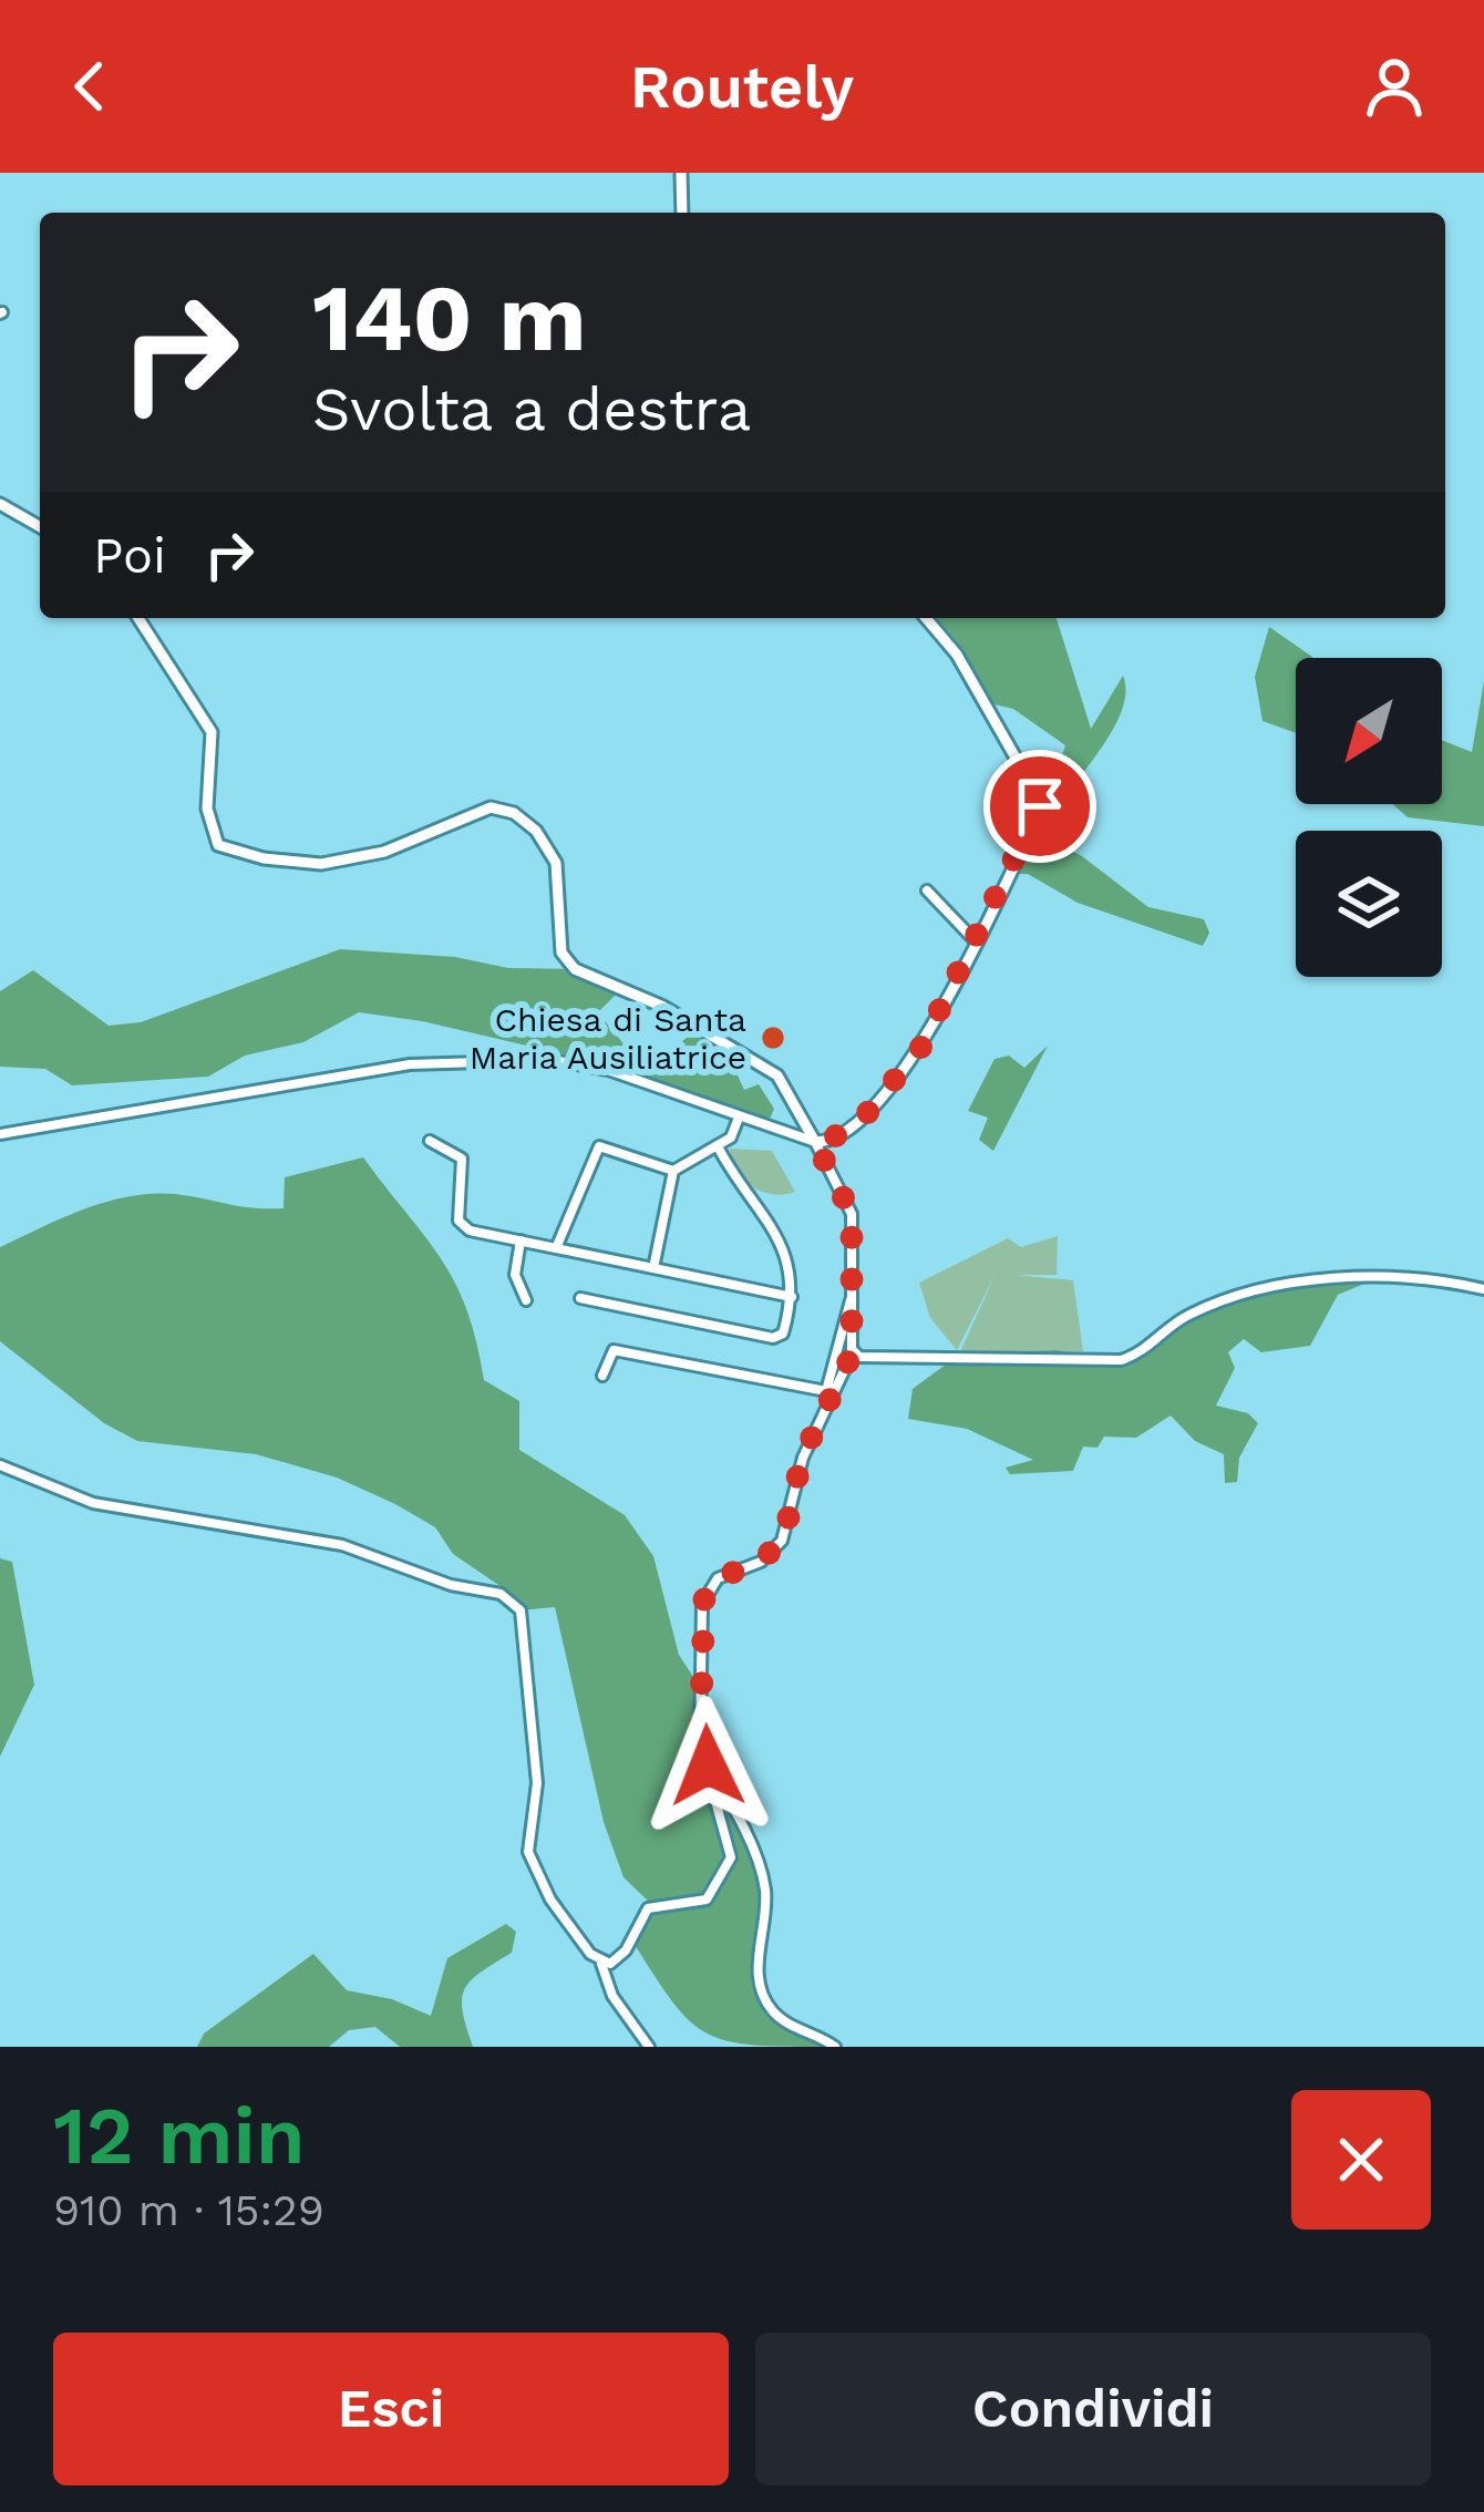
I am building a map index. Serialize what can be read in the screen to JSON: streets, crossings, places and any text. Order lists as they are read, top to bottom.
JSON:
{
  "places": ["Chiesa di Santa Maria Ausiliatrice"],
  "north": "bottom left",
  "page": {
    "header": "Routely",
    "turn": ["140 m", "Svolta a destra"],
    "then": "Poi",
    "heading": ["12 min", "910 m · 15:29"],
    "buttons": ["Esci", "Condividi"]
  }
}
